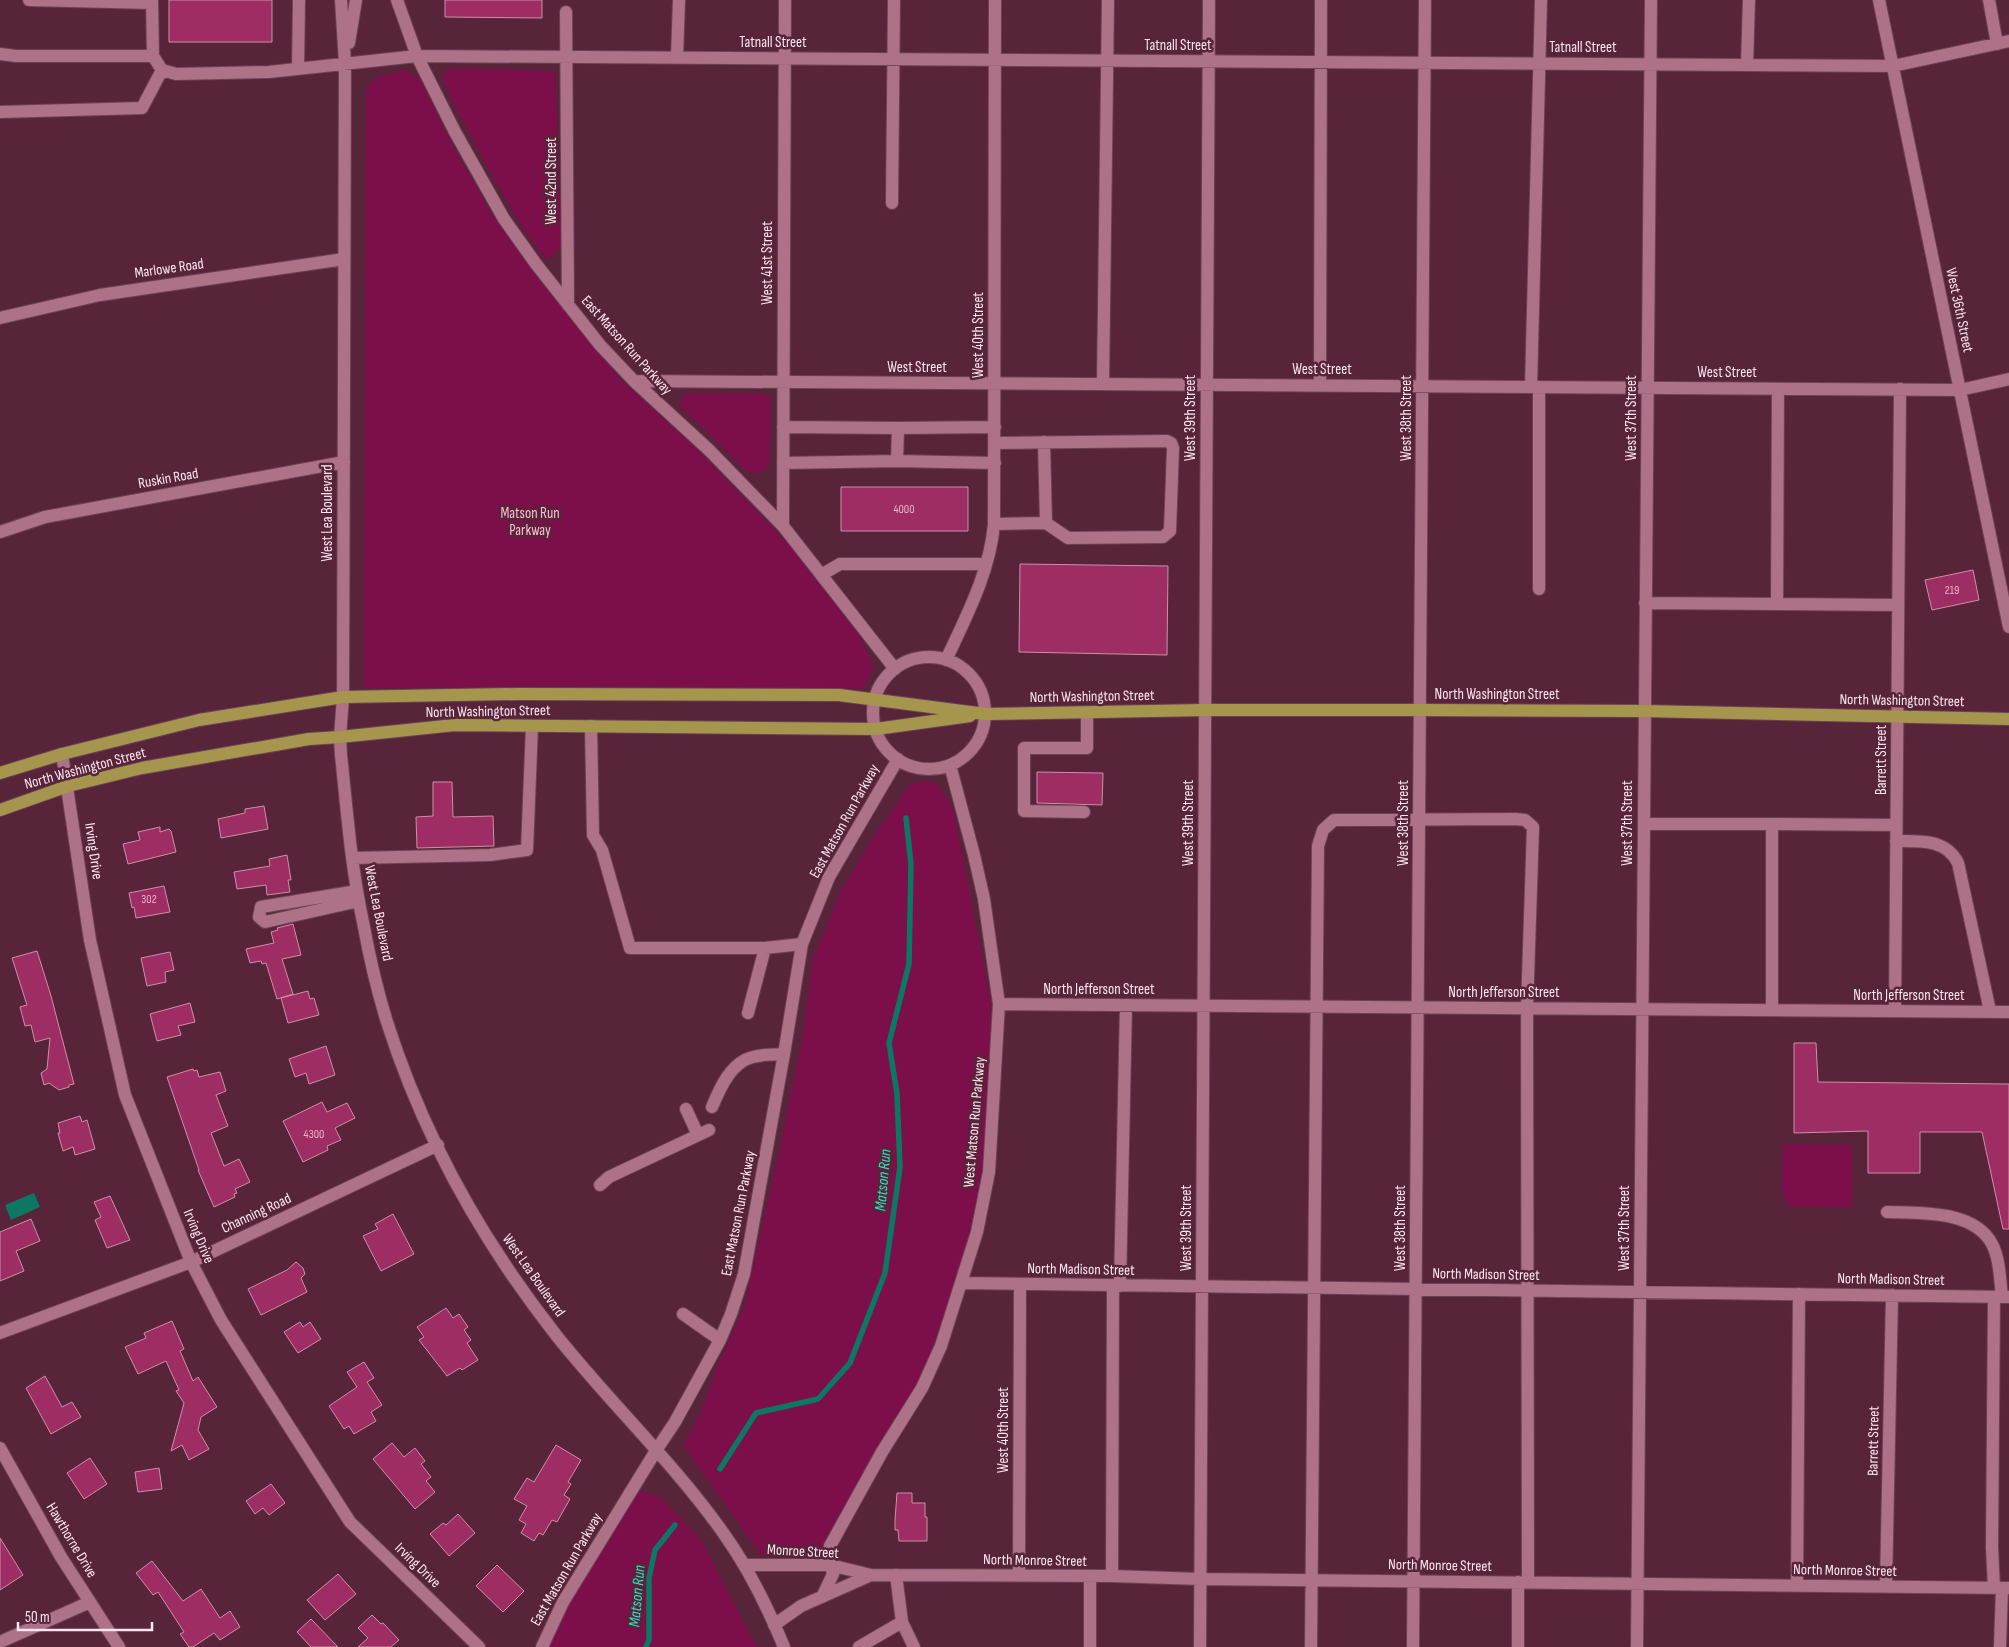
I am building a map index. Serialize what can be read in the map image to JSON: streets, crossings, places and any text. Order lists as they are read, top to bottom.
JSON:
{
  "streets": {
    "main road": ["North Washington Street"],
    "street": [
      "Tatnall Street",
      "West 42nd Street",
      "West 41st Street",
      "Marlowe Road",
      "West 36th Street",
      "West 40th Street",
      "East Matson Run Parkway",
      "West Street",
      "West 39th Street",
      "West 38th Street",
      "West 37th Street",
      "Ruskin Road",
      "West Lea Boulevard",
      "Barrett Street",
      "Irving Drive",
      "North Jefferson Street",
      "West Matson Run Parkway",
      "Channing Road",
      "North Madison Street",
      "Hawthorne Drive",
      "Monroe Street",
      "North Monroe Street"
    ]
  },
  "crossings": [
    ["Tatnall Street", "West 42nd Street"],
    ["Tatnall Street", "West 41st Street"],
    ["Tatnall Street", "West 36th Street"],
    ["Tatnall Street", "West 40th Street"],
    ["Tatnall Street", "East Matson Run Parkway"],
    ["Tatnall Street", "West 39th Street"],
    ["Tatnall Street", "West 38th Street"],
    ["Tatnall Street", "West 37th Street"],
    ["Tatnall Street", "West Lea Boulevard"],
    ["West 42nd Street", "East Matson Run Parkway"],
    ["West 41st Street", "East Matson Run Parkway"],
    ["West 41st Street", "West Street"],
    ["Marlowe Road", "West Lea Boulevard"],
    ["West 36th Street", "West Street"],
    ["West 40th Street", "West Street"],
    ["West 40th Street", "North Madison Street"],
    ["West 40th Street", "North Monroe Street"],
    ["East Matson Run Parkway", "West Street"],
    ["East Matson Run Parkway", "West Lea Boulevard"],
    ["West Street", "West 39th Street"],
    ["West Street", "West 38th Street"],
    ["West Street", "West 37th Street"],
    ["West Street", "Barrett Street"],
    ["West 39th Street", "North Washington Street"],
    ["West 39th Street", "North Jefferson Street"],
    ["West 39th Street", "North Madison Street"],
    ["West 39th Street", "North Monroe Street"],
    ["West 38th Street", "North Washington Street"],
    ["West 38th Street", "North Jefferson Street"],
    ["West 38th Street", "North Madison Street"],
    ["West 38th Street", "North Monroe Street"],
    ["West 37th Street", "North Washington Street"],
    ["West 37th Street", "North Jefferson Street"],
    ["West 37th Street", "North Madison Street"],
    ["West 37th Street", "North Monroe Street"],
    ["Ruskin Road", "West Lea Boulevard"],
    ["West Lea Boulevard", "North Washington Street"],
    ["West Lea Boulevard", "Channing Road"],
    ["West Lea Boulevard", "Monroe Street"],
    ["North Washington Street", "Barrett Street"],
    ["North Washington Street", "Irving Drive"],
    ["Barrett Street", "North Jefferson Street"],
    ["Barrett Street", "North Madison Street"],
    ["Barrett Street", "North Monroe Street"],
    ["Irving Drive", "Channing Road"],
    ["North Jefferson Street", "West Matson Run Parkway"],
    ["West Matson Run Parkway", "North Madison Street"],
    ["West Matson Run Parkway", "Monroe Street"],
    ["Monroe Street", "North Monroe Street"]
  ],
  "water": ["Matson Run"],
  "parks": ["Matson Run Parkway"],
  "house_numbers": [
    "4000",
    "219",
    "302",
    "4300"
  ],
  "scale_bar": "50 m"
}
